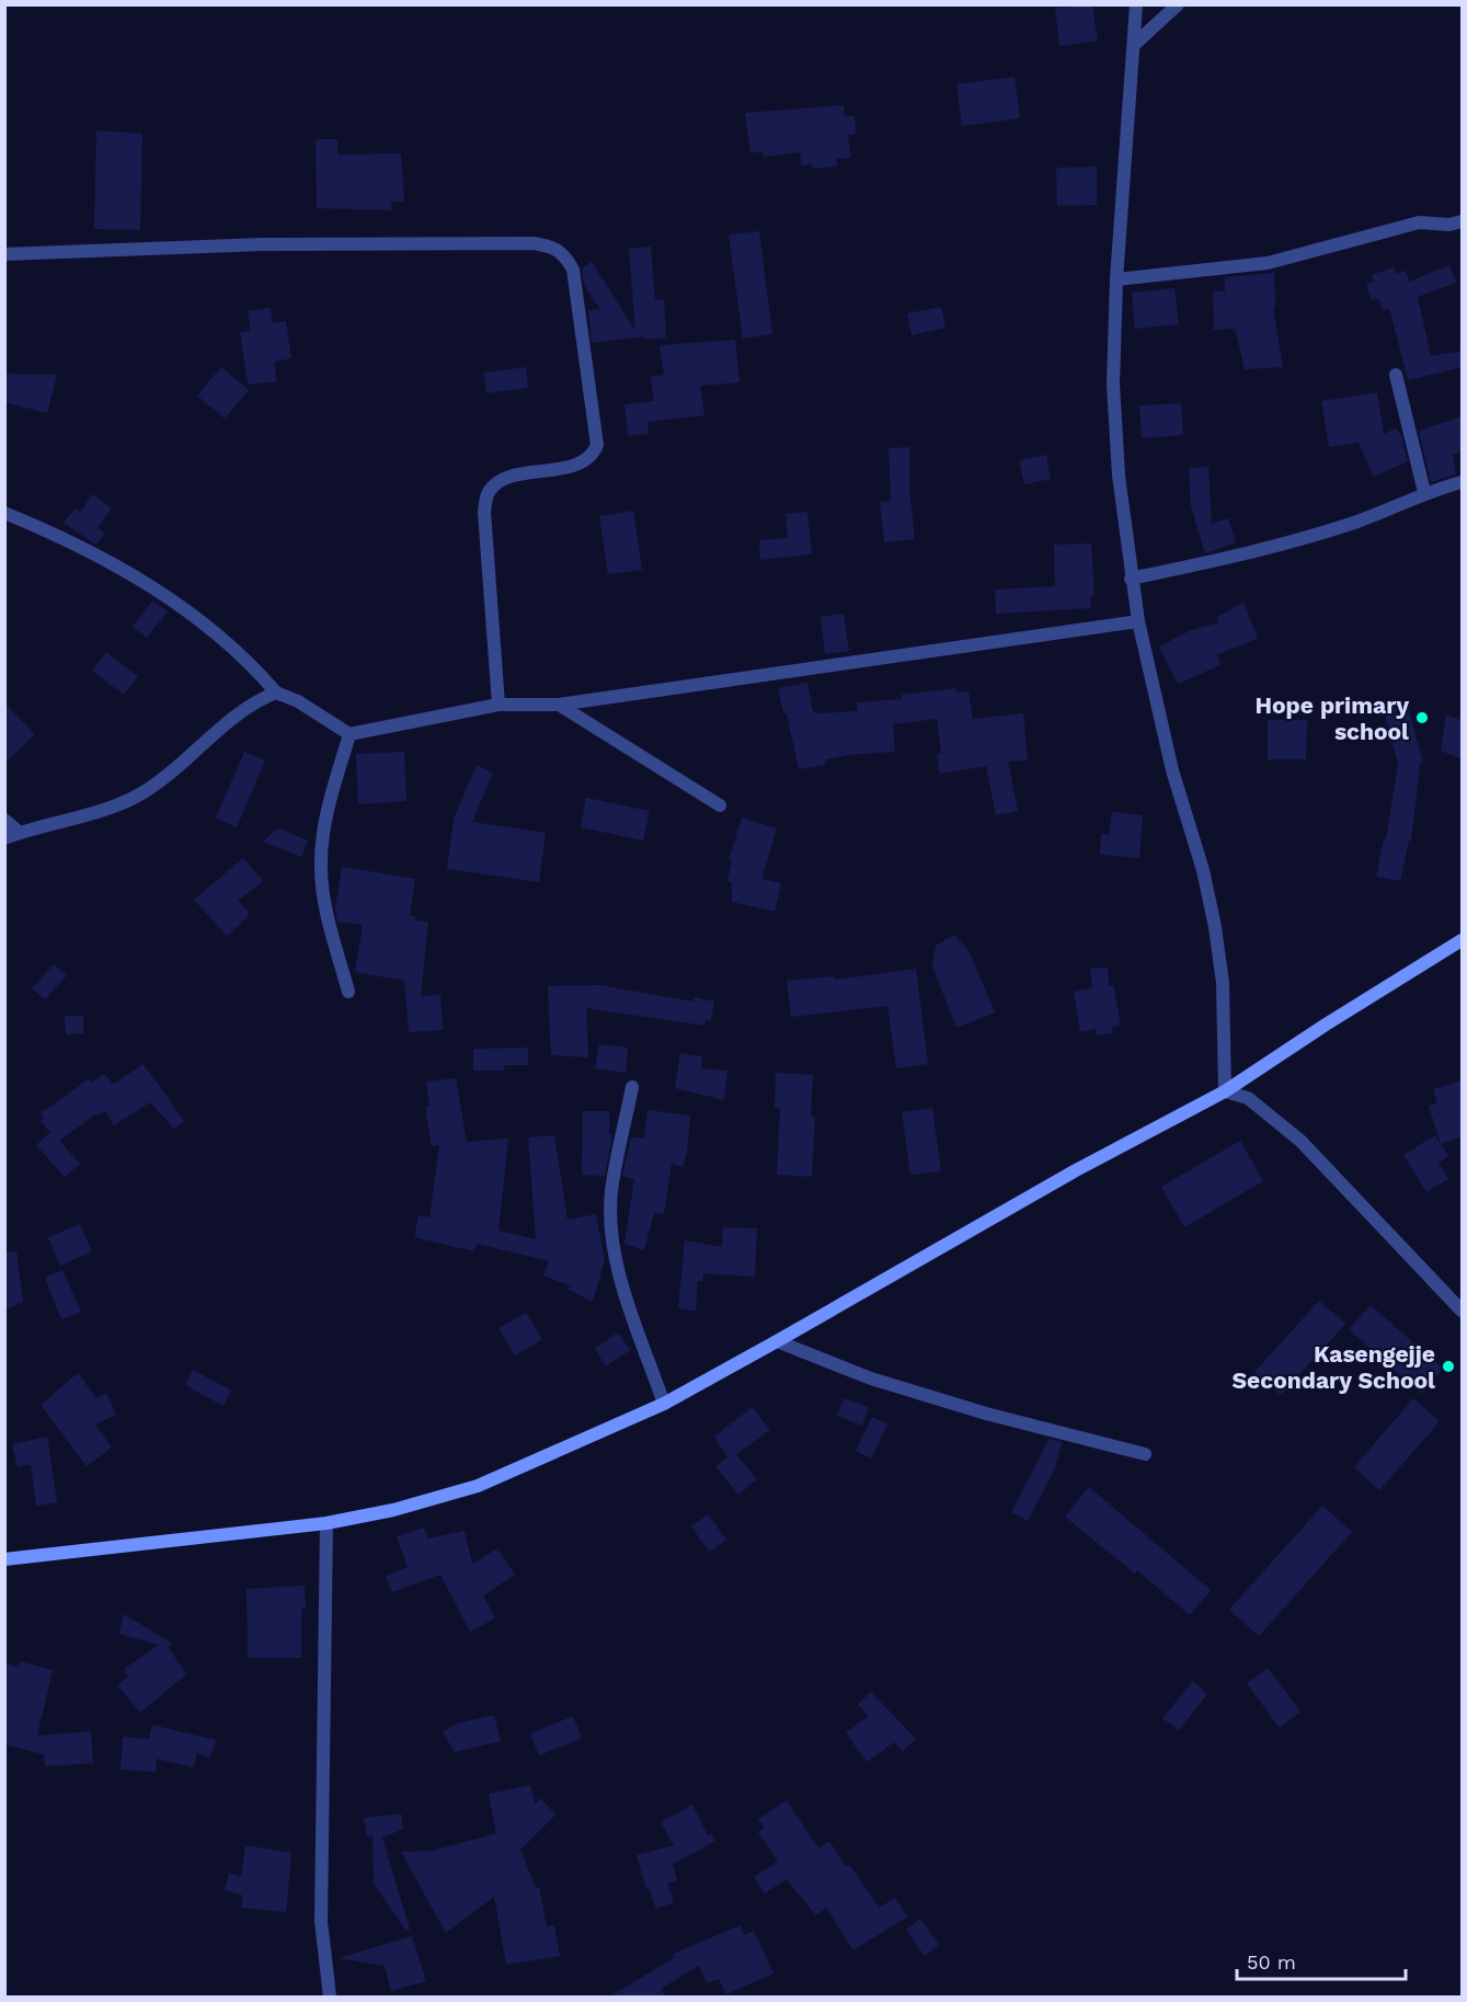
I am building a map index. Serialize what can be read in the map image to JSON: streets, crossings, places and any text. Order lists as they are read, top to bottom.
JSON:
{
  "places": ["Hope primary school", "Kasengejje Secondary School"],
  "scale_bar": "50 m"
}
